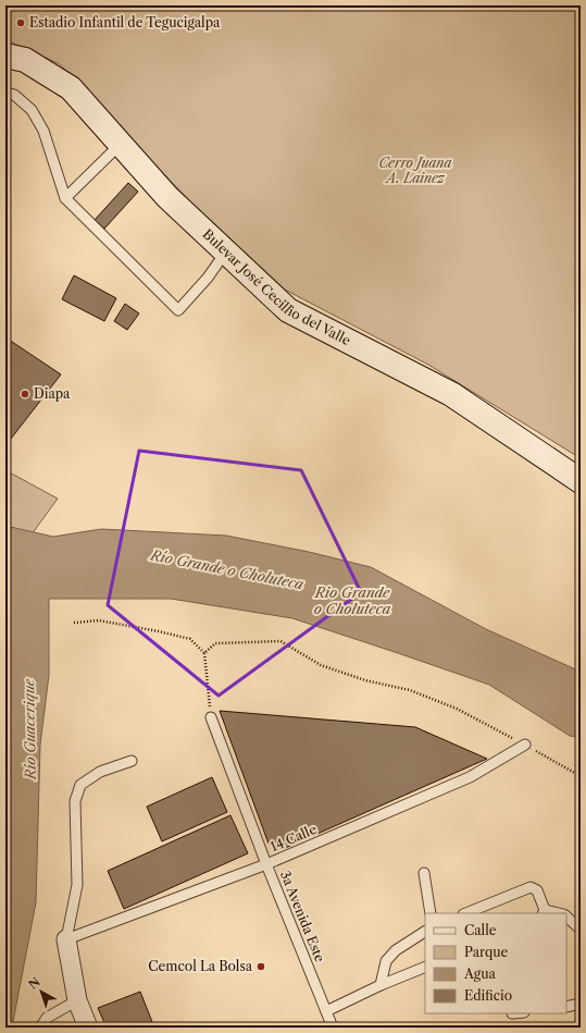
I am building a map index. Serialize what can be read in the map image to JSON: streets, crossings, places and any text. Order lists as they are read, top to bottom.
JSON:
{
  "streets": {
    "main road": ["Bulevar José Cecillio del Valle"],
    "lane": ["14 Calle", "3a Avenida Este"]
  },
  "crossings": [
    ["14 Calle", "3a Avenida Este"]
  ],
  "water": ["Río Grande o Choluteca", "Rio Grande o Choluteca", "Río Guacerique"],
  "parks": ["Cerro Juana A. Lainez"],
  "places": ["Estadio Infantil de Tegucigalpa", "Diapa", "Cemcol La Bolsa"],
  "legend": [
    "Calle",
    "Parque",
    "Agua",
    "Edificio"
  ],
  "north": "top left"
}
